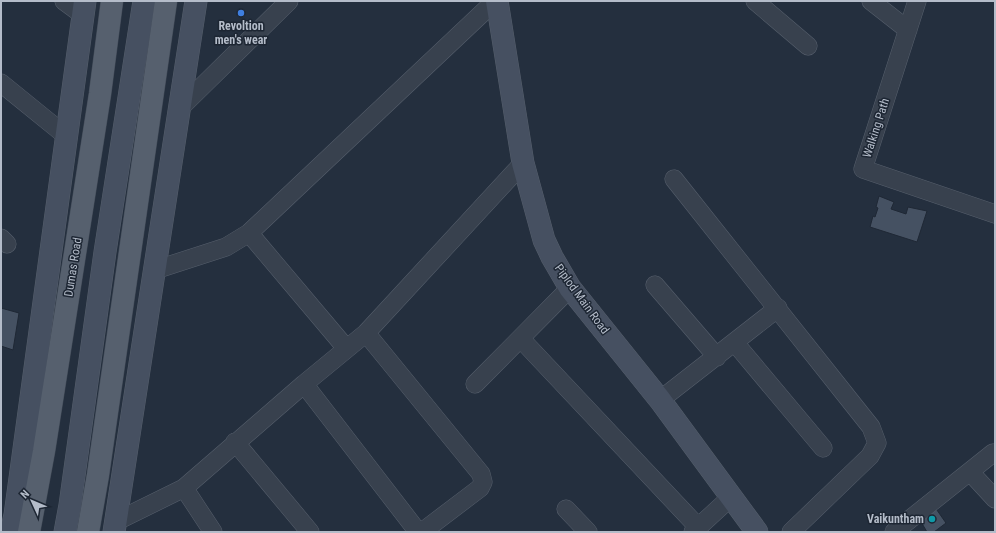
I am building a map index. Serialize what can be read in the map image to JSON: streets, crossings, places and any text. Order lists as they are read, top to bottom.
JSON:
{
  "streets": {
    "main road": ["Dumas Road"],
    "street": ["Walking Path", "Piplod Main Road"]
  },
  "places": ["Revoltion men's wear", "Vaikuntham"],
  "north": "top left"
}
